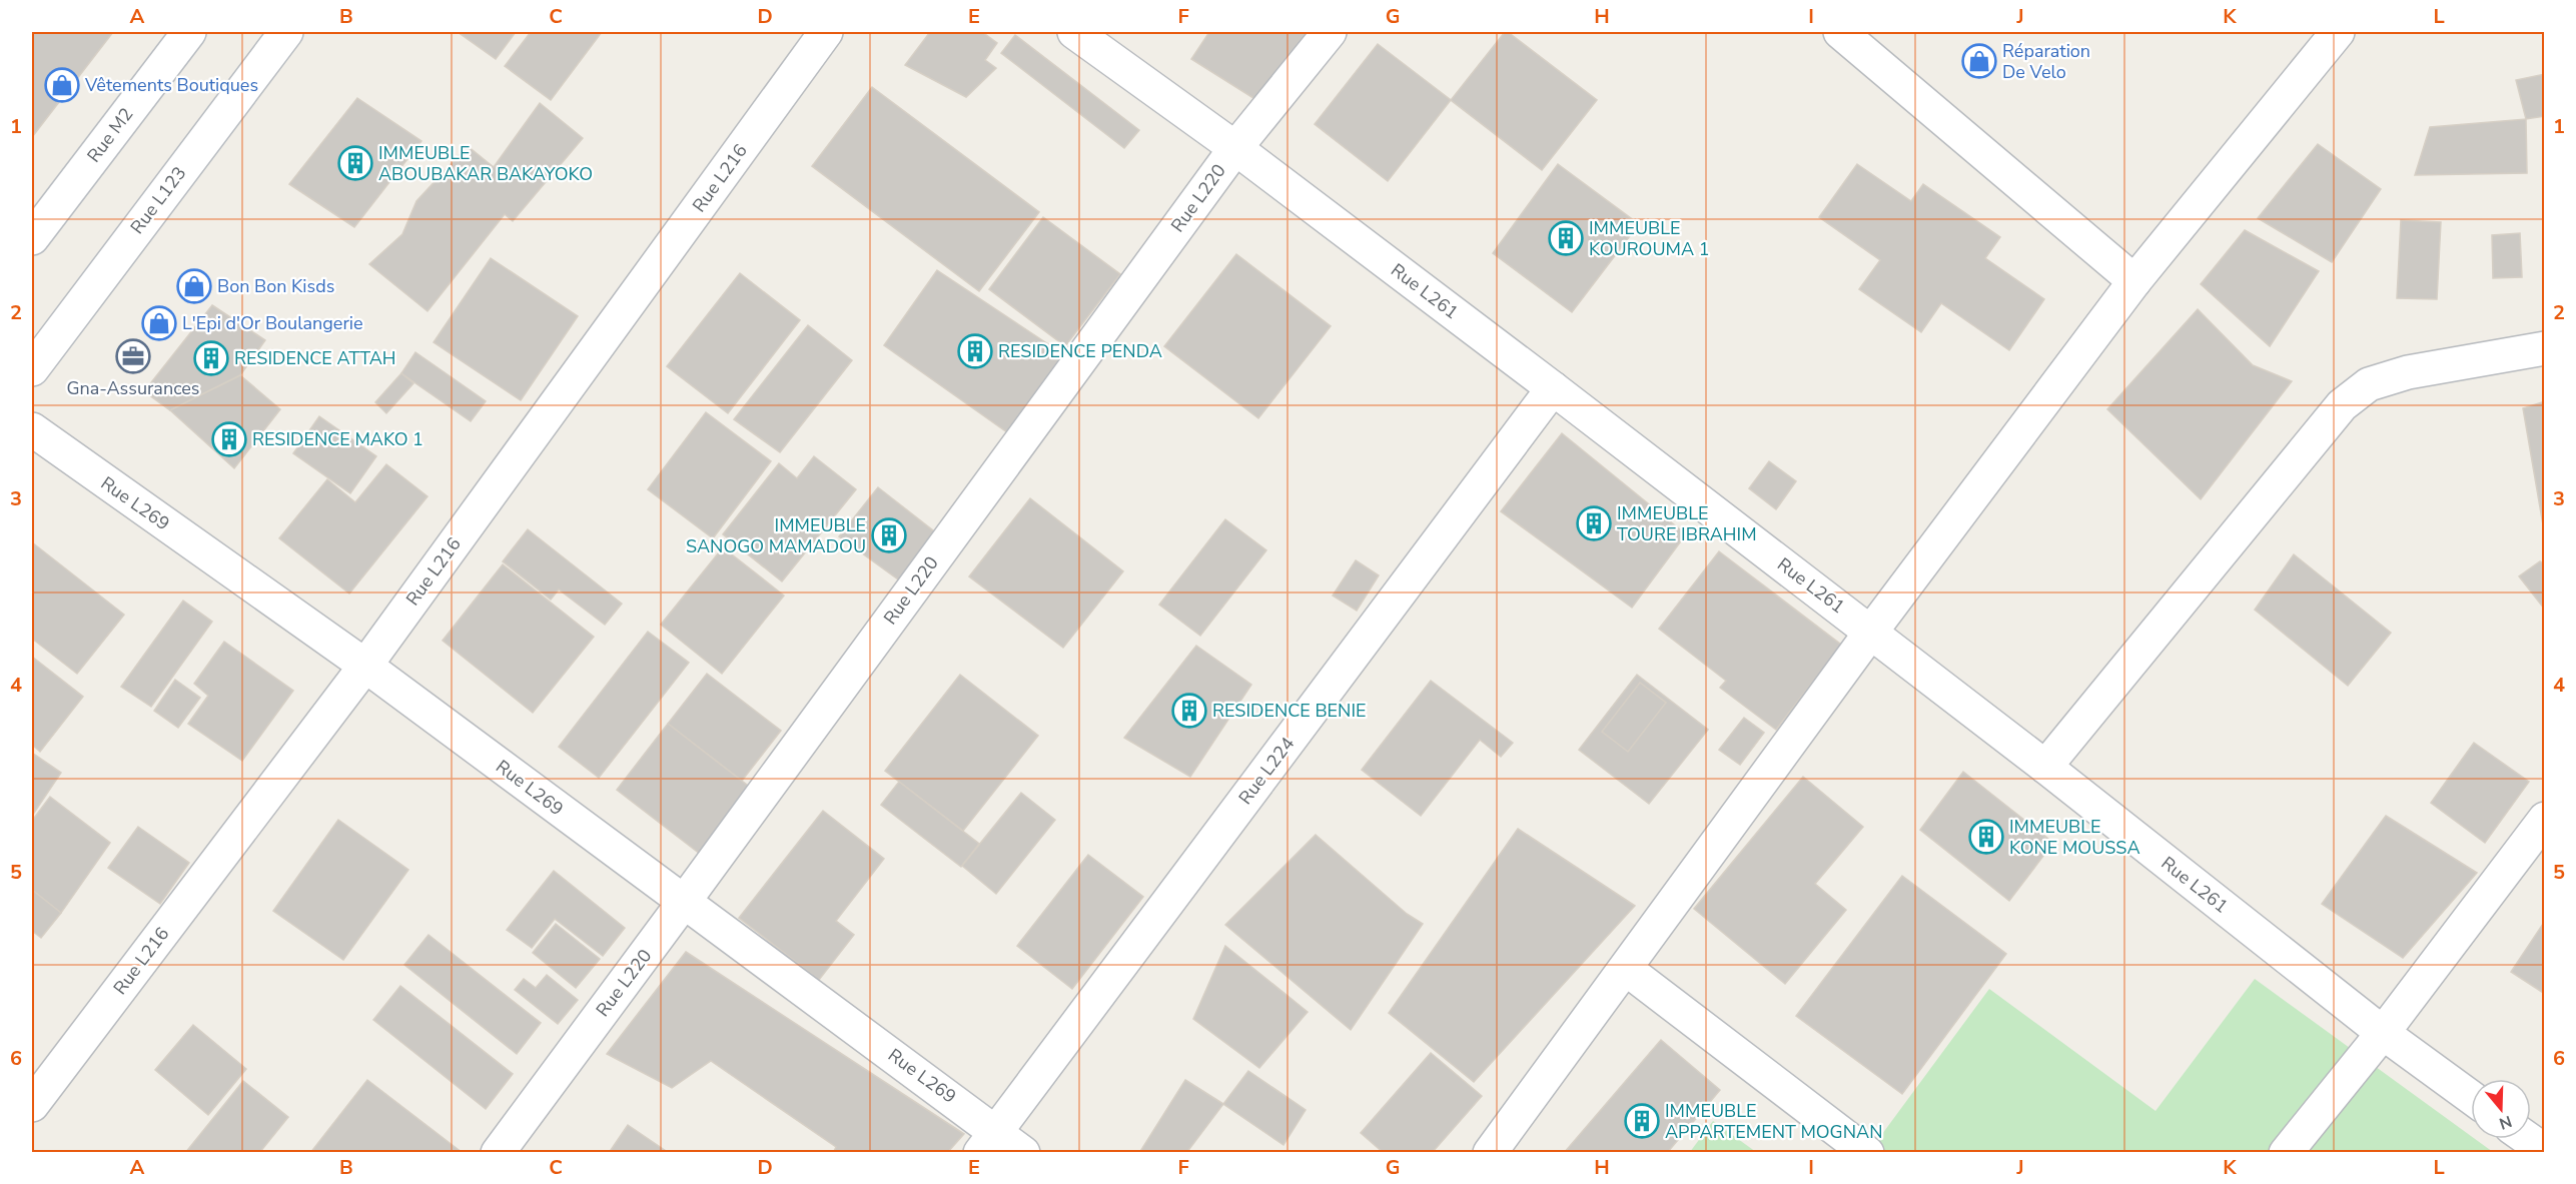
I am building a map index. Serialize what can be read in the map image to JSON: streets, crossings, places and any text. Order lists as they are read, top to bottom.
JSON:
{
  "streets": {
    "street": [
      "Rue M2",
      "Rue L216",
      "Rue L220",
      "Rue L123",
      "Rue L261",
      "Rue L269",
      "Rue L224"
    ]
  },
  "crossings": [
    ["Rue L216", "Rue L269"],
    ["Rue L220", "Rue L261"],
    ["Rue L220", "Rue L269"],
    ["Rue L261", "Rue L224"],
    ["Rue L269", "Rue L224"]
  ],
  "places": {
    "shop": [
      "Réparation De Velo",
      "Vêtements Boutiques",
      "Bon Bon Kisds",
      "L'Epi d'Or Boulangerie"
    ],
    "building": [
      "IMMEUBLE ABOUBAKAR BAKAYOKO",
      "IMMEUBLE KOUROUMA 1",
      "RESIDENCE PENDA",
      "RESIDENCE ATTAH",
      "RESIDENCE MAKO 1",
      "IMMEUBLE TOURE IBRAHIM",
      "IMMEUBLE SANOGO MAMADOU",
      "RESIDENCE BENIE",
      "IMMEUBLE KONE MOUSSA",
      "IMMEUBLE APPARTEMENT MOGNAN"
    ],
    "office": ["Gna-Assurances"]
  },
  "north": "bottom",
  "grid": {
    "columns": [
      "A",
      "B",
      "C",
      "D",
      "E",
      "F",
      "G",
      "H",
      "I",
      "J",
      "K",
      "L"
    ],
    "rows": [
      "1",
      "2",
      "3",
      "4",
      "5",
      "6"
    ]
  }
}
